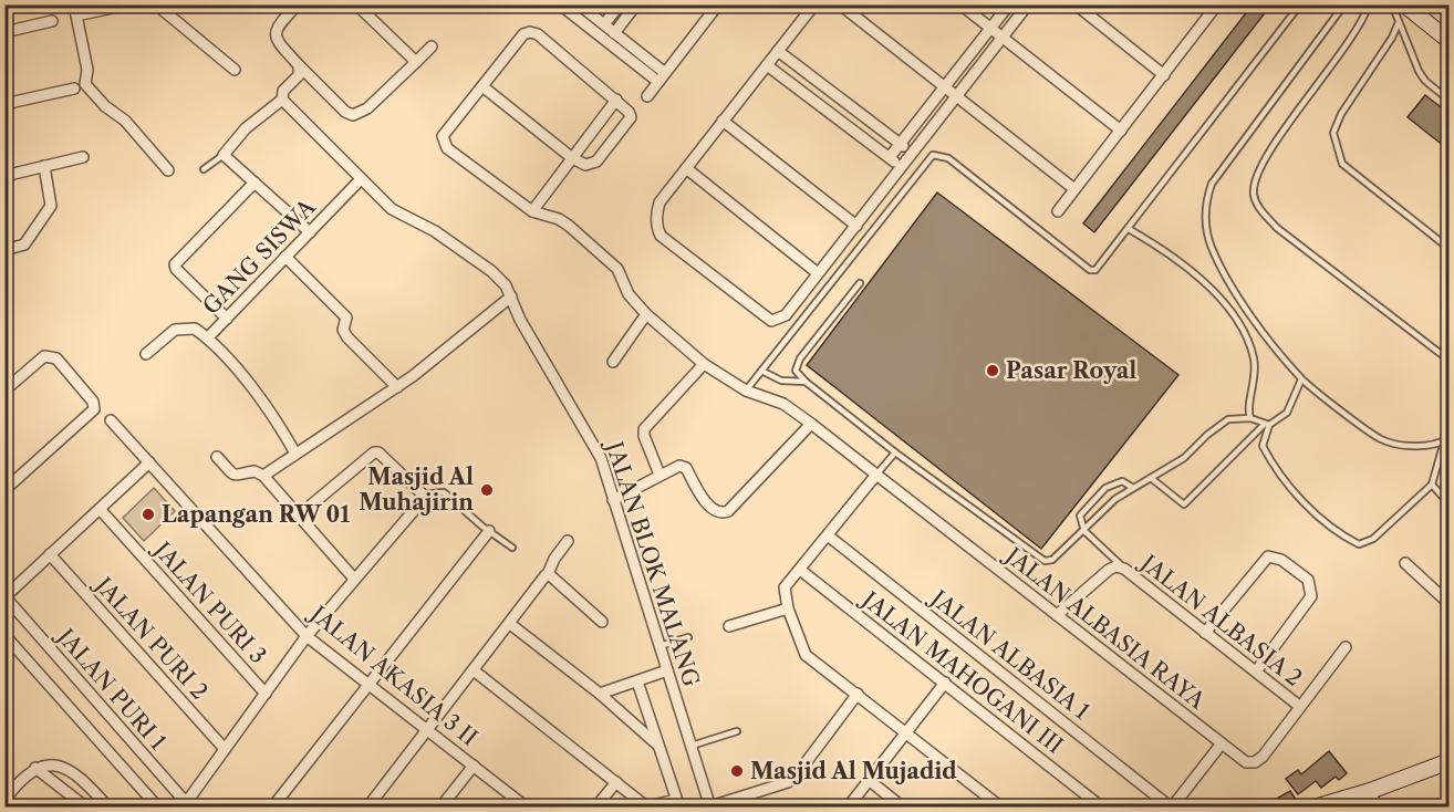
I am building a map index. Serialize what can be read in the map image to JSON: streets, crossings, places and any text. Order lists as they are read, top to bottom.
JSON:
{
  "streets": {
    "street": [
      "GANG SISWA",
      "JALAN BLOK MALANG",
      "JALAN PURI 3",
      "JALAN ALBASIA 2",
      "JALAN ALBASIA RAYA",
      "JALAN PURI 2",
      "JALAN ALBASIA 1",
      "JALAN MAHOGANI III",
      "JALAN AKASIA 3 II",
      "JALAN PURI 1"
    ]
  },
  "crossings": [
    ["GANG SISWA", "JALAN BLOK MALANG"],
    ["JALAN ALBASIA 2", "JALAN ALBASIA RAYA"]
  ],
  "places": [
    "Pasar Royal",
    "Masjid Al Muhajirin",
    "Lapangan RW 01",
    "Masjid Al Mujadid"
  ]
}
